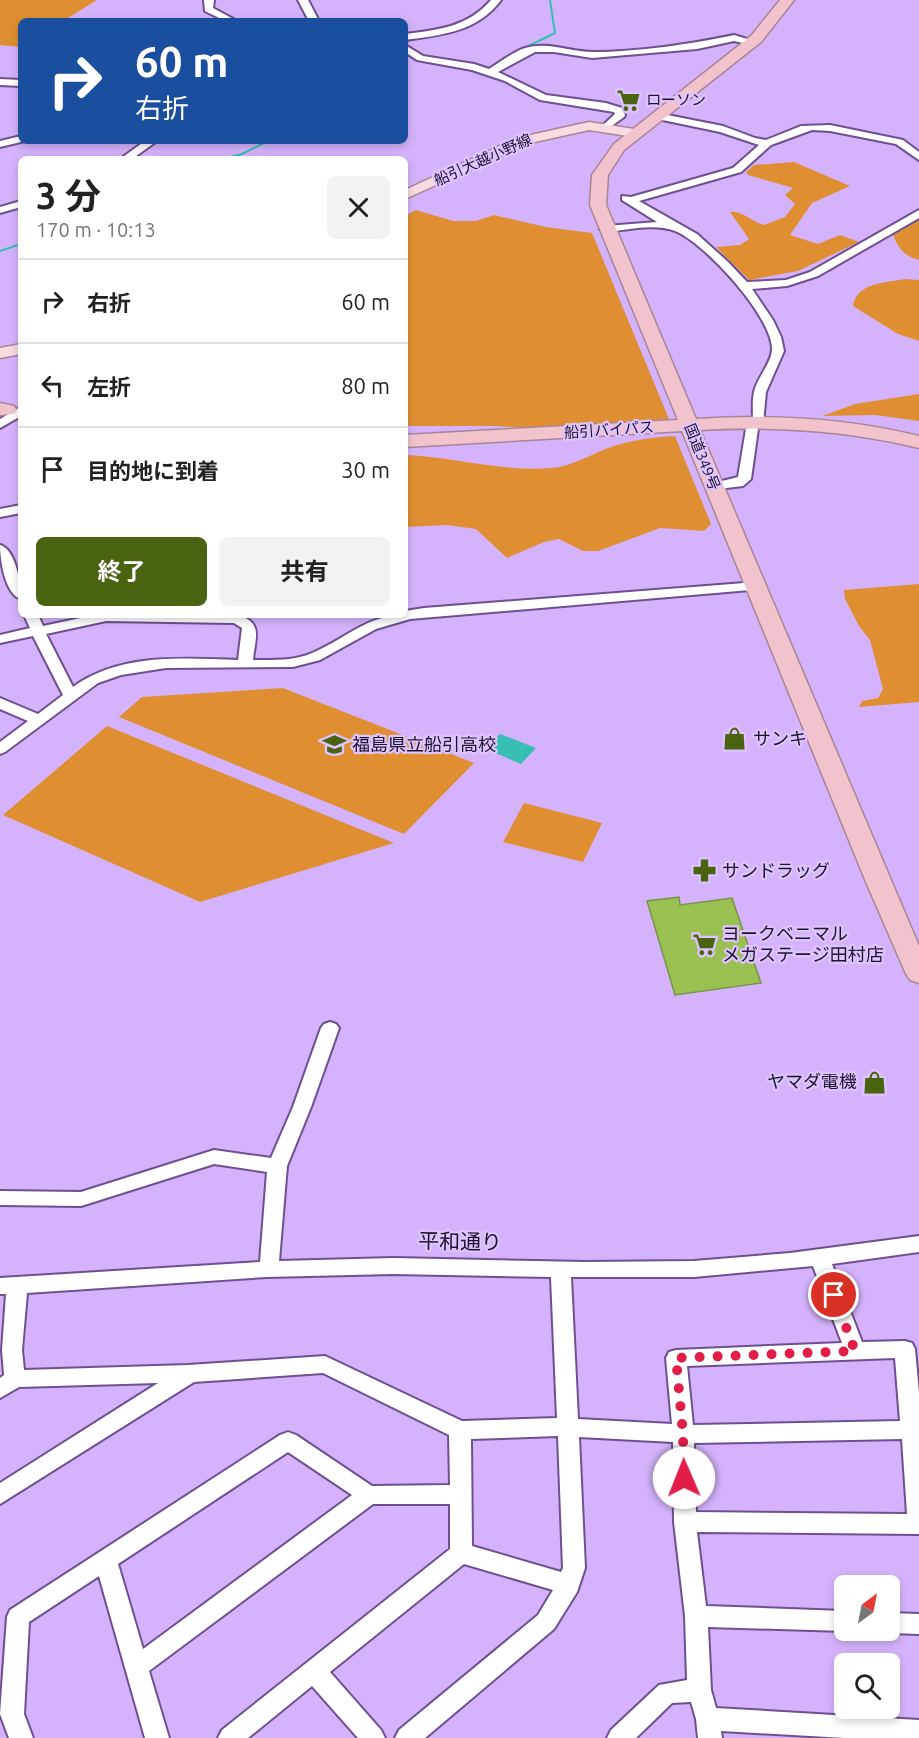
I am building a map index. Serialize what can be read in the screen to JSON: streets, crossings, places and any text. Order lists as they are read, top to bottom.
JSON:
{
  "streets": {
    "highway": ["船引バイパス", "国道349号"],
    "main road": ["船引大越小野線"],
    "street": ["平和通り"]
  },
  "crossings": [
    ["船引大越小野線", "国道349号"],
    ["船引バイパス", "国道349号"]
  ],
  "places": {
    "supermarket": ["ローソン", "ヨークベニマル メガステージ田村店"],
    "shop": ["サンキ", "ヤマダ電機"],
    "school or university": ["福島県立船引高校"],
    "pharmacy": ["サンドラッグ"]
  },
  "north": "top right",
  "page": {
    "turn": ["60 m", "右折"],
    "heading": ["3 分", "170 m · 10:13"],
    "list": [
      {
        "name": "右折",
        "value": "60 m"
      },
      {
        "name": "左折",
        "value": "80 m"
      },
      {
        "name": "目的地に到着",
        "value": "30 m"
      }
    ],
    "buttons": ["終了", "共有"]
  }
}
